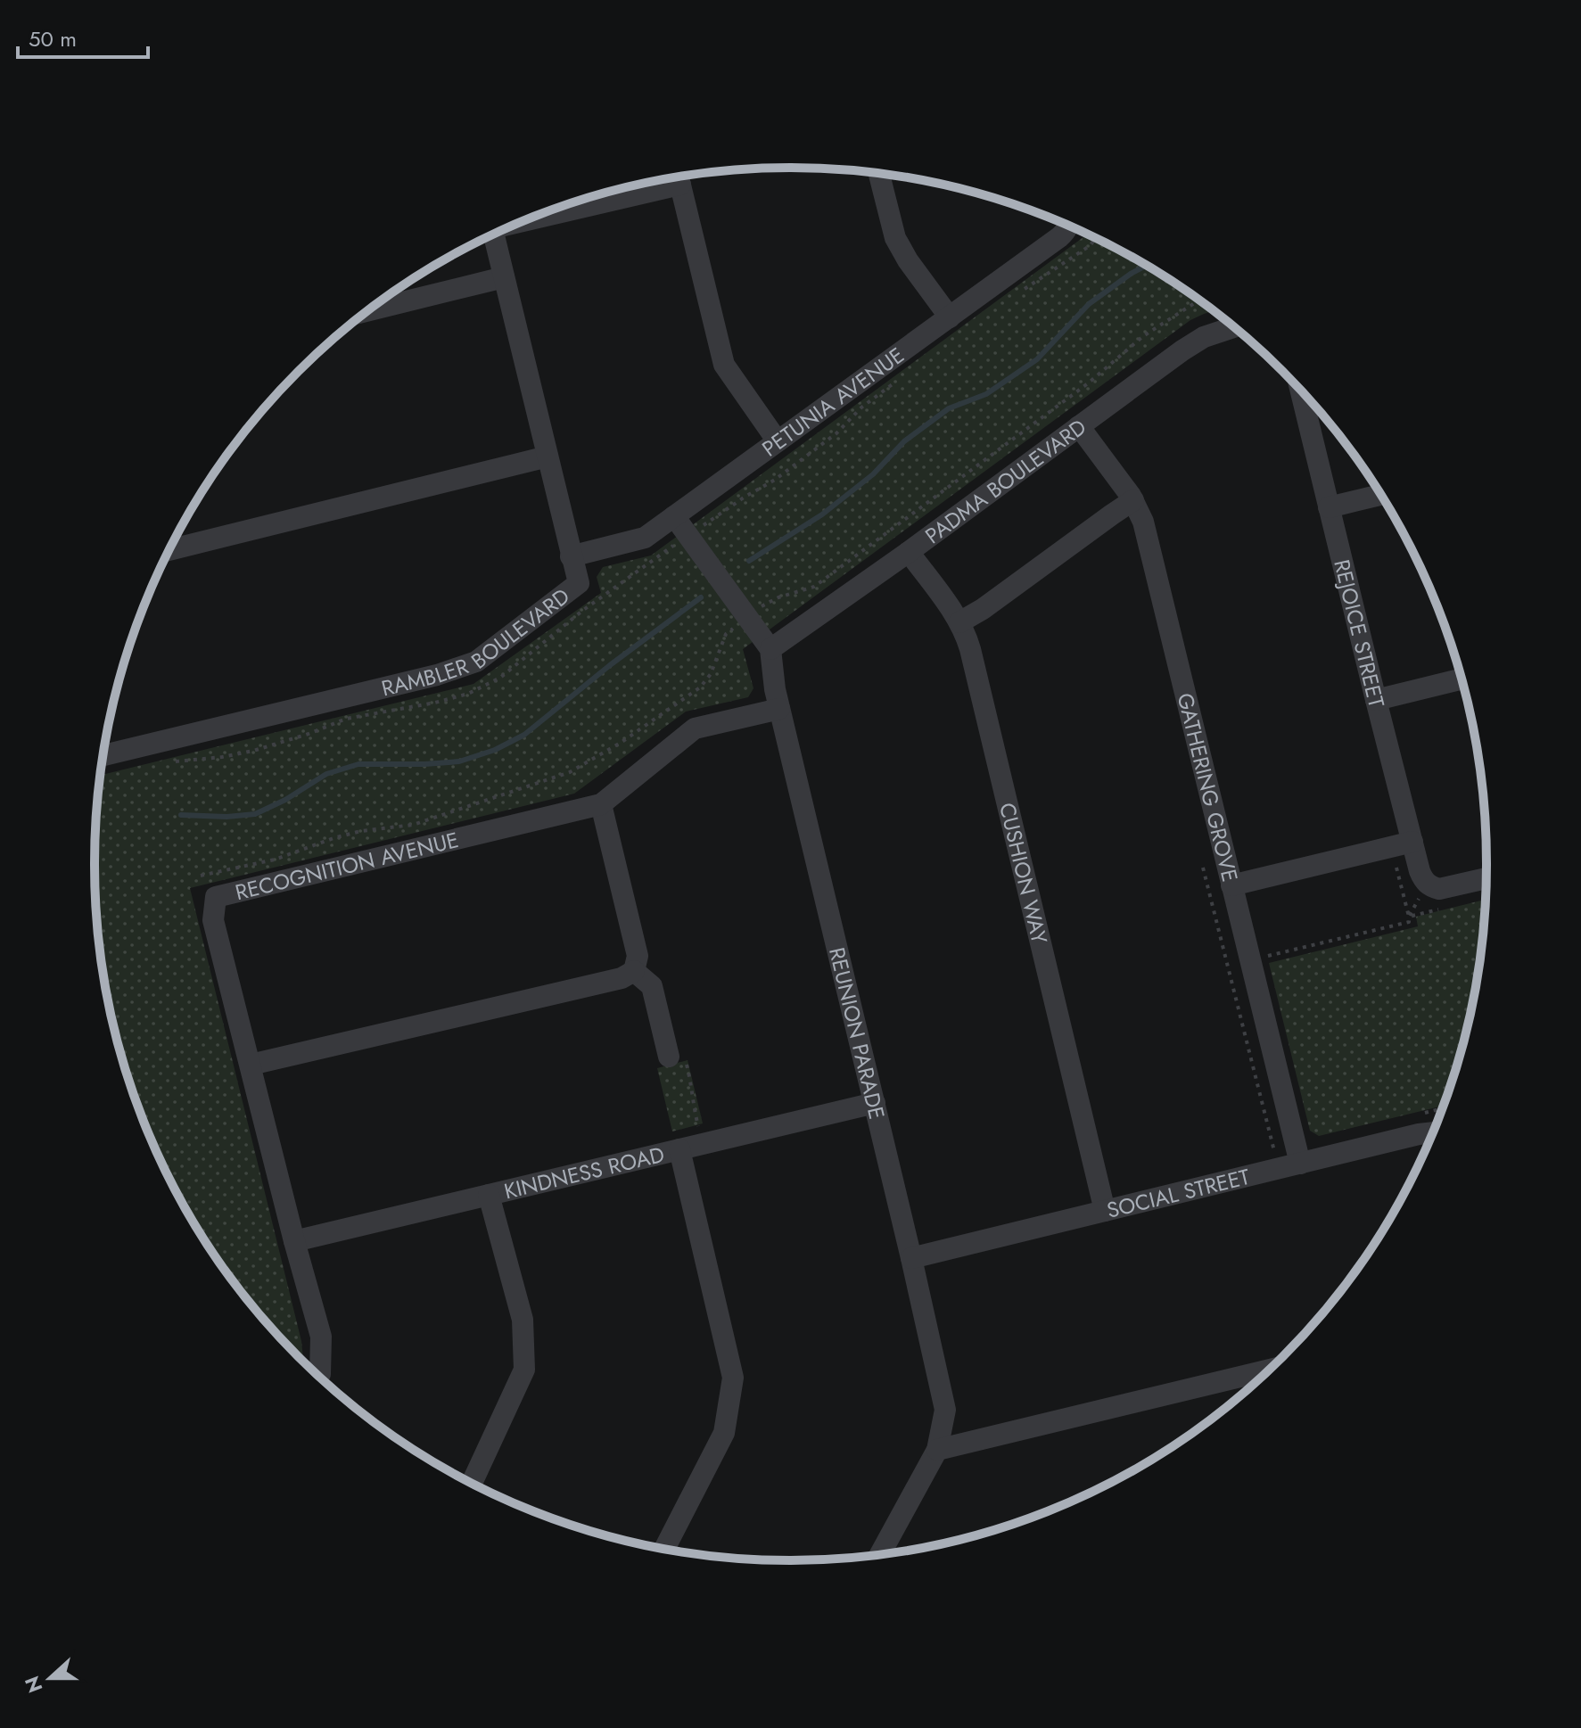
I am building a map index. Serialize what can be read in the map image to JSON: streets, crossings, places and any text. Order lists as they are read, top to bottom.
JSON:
{
  "streets": {
    "street": [
      "PETUNIA AVENUE",
      "PADMA BOULEVARD",
      "REJOICE STREET",
      "RAMBLER BOULEVARD",
      "GATHERING GROVE",
      "RECOGNITION AVENUE",
      "CUSHION WAY",
      "REUNION PARADE",
      "KINDNESS ROAD",
      "SOCIAL STREET"
    ]
  },
  "crossings": [
    ["PETUNIA AVENUE", "RAMBLER BOULEVARD"],
    ["PETUNIA AVENUE", "REUNION PARADE"],
    ["PADMA BOULEVARD", "GATHERING GROVE"],
    ["PADMA BOULEVARD", "CUSHION WAY"],
    ["PADMA BOULEVARD", "REUNION PARADE"],
    ["GATHERING GROVE", "SOCIAL STREET"],
    ["RECOGNITION AVENUE", "REUNION PARADE"],
    ["RECOGNITION AVENUE", "KINDNESS ROAD"],
    ["CUSHION WAY", "SOCIAL STREET"],
    ["REUNION PARADE", "KINDNESS ROAD"],
    ["REUNION PARADE", "SOCIAL STREET"]
  ],
  "scale_bar": "50 m",
  "north": "left"
}
